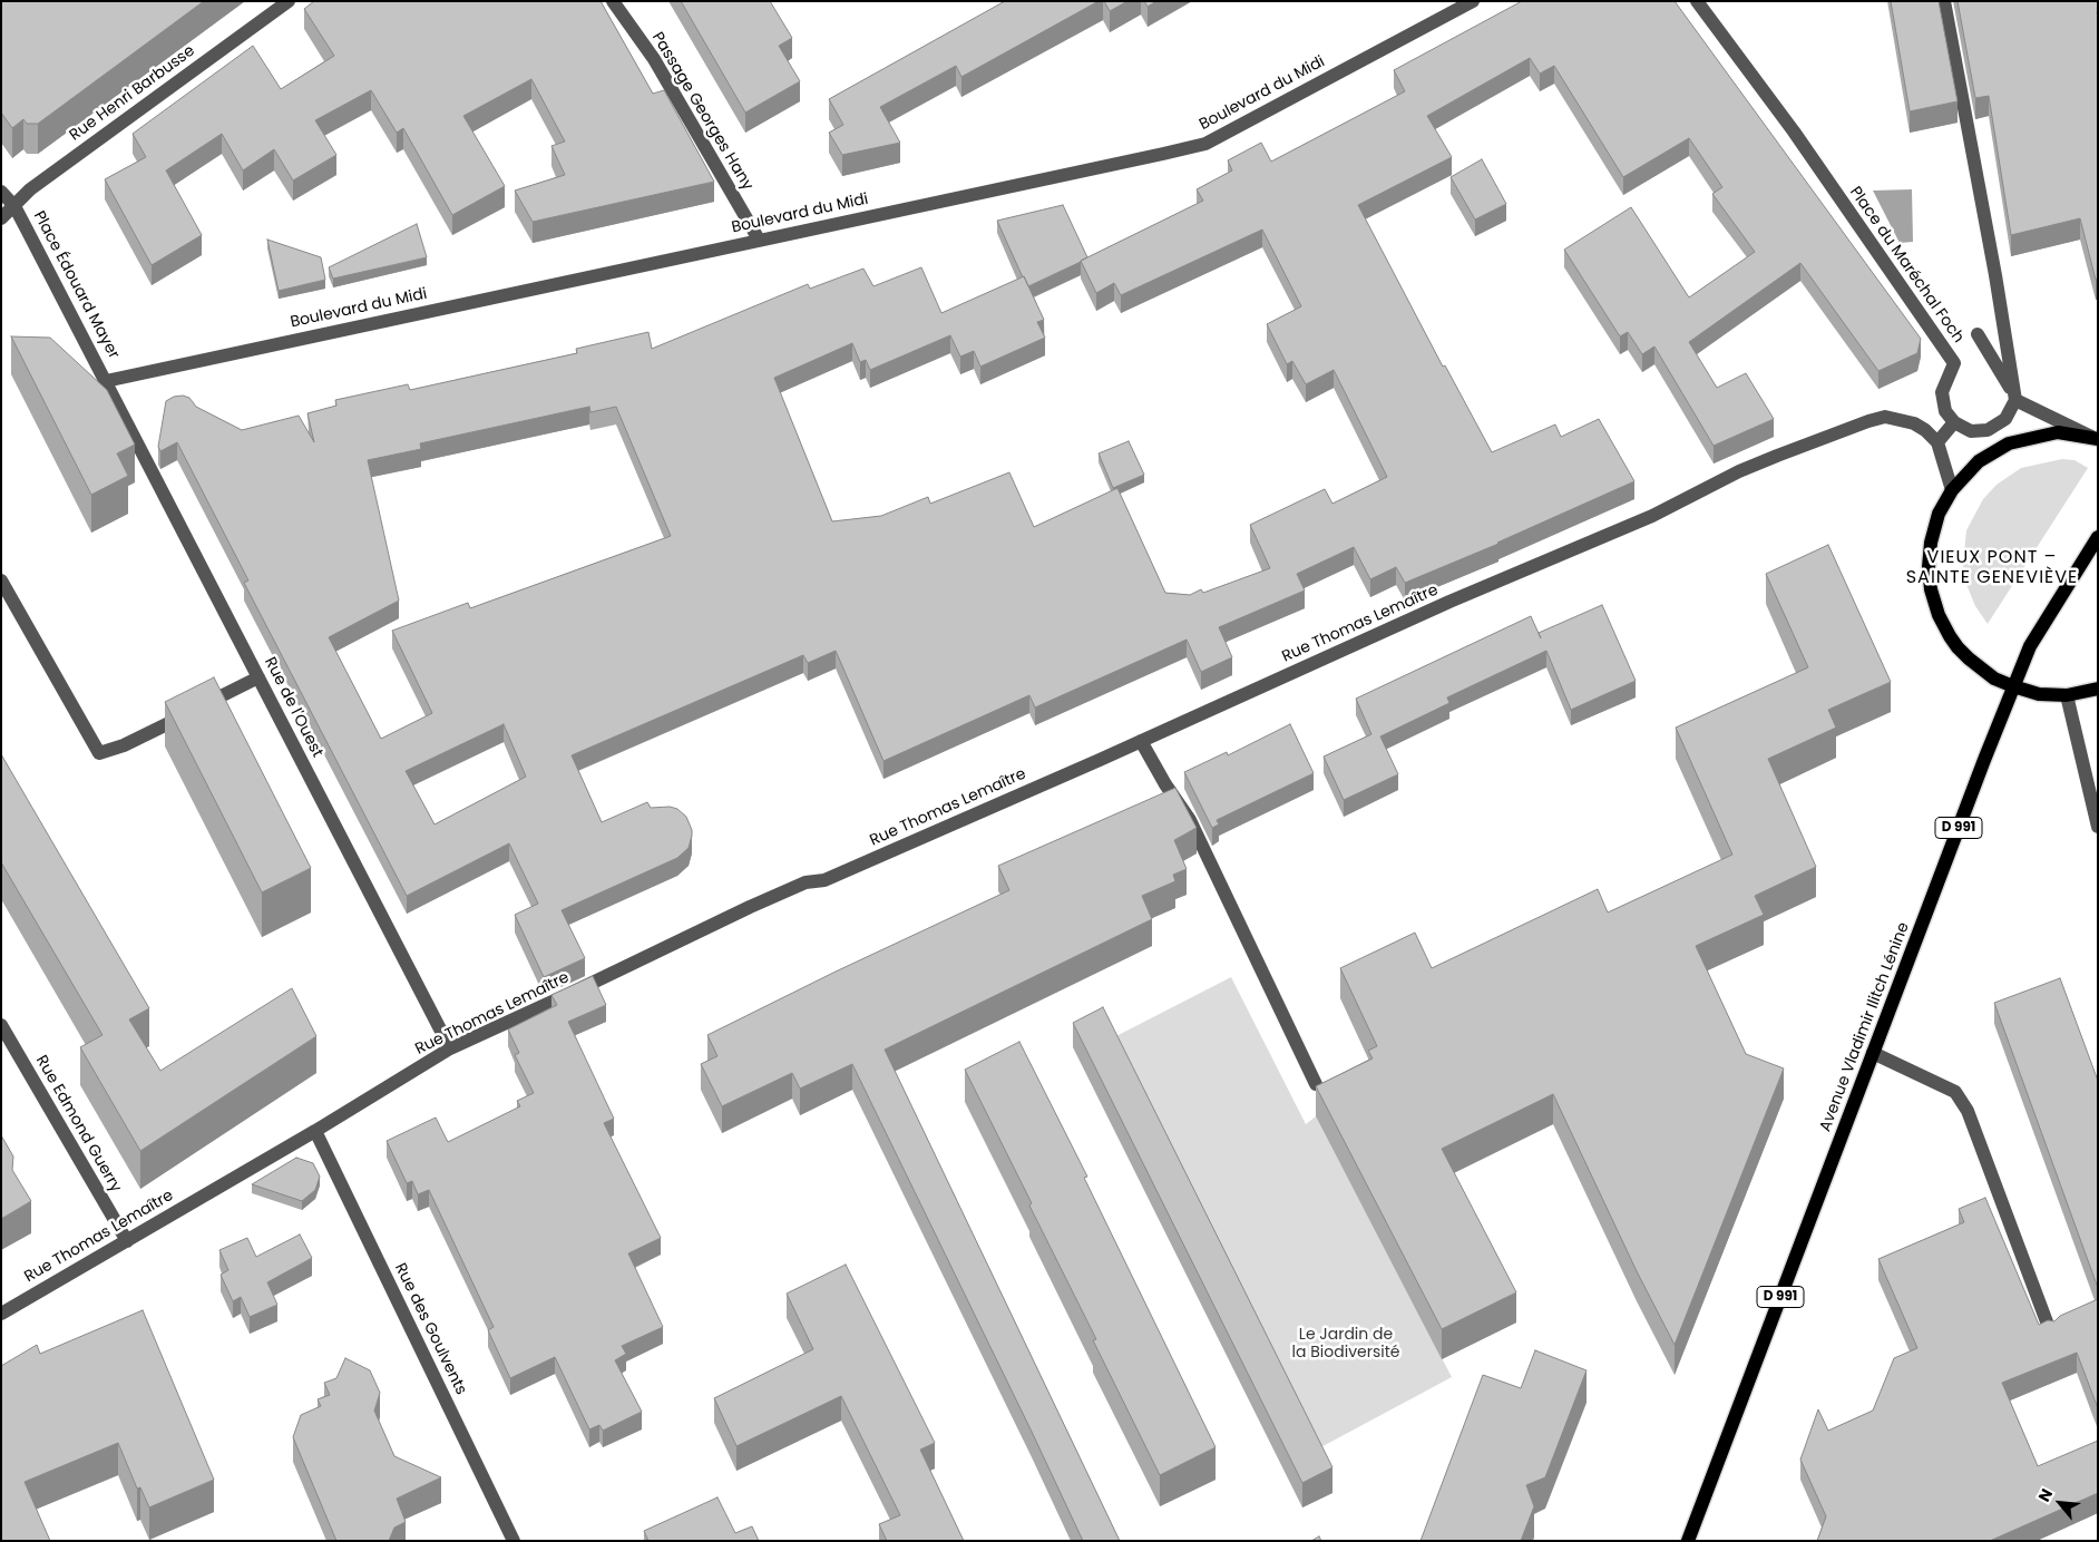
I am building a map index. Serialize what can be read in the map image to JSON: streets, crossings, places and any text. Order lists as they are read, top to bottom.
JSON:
{
  "streets": {
    "main road": ["D 991", "Avenue Vladimir Ilitch Lénine"],
    "street": [
      "Rue Henri Barbusse",
      "Boulevard du Midi",
      "Passage Georges Hany",
      "Place du Maréchal Foch",
      "Place Édouard Mayer",
      "Rue Thomas Lemaître",
      "Rue de l'Ouest",
      "Rue Edmond Guerry",
      "Rue des Goulvents"
    ]
  },
  "crossings": [
    ["Rue Henri Barbusse", "Place Édouard Mayer"],
    ["Boulevard du Midi", "Passage Georges Hany"],
    ["Boulevard du Midi", "Place Édouard Mayer"],
    ["Boulevard du Midi", "Rue de l'Ouest"],
    ["Place Édouard Mayer", "Rue de l'Ouest"],
    ["Rue Thomas Lemaître", "Rue de l'Ouest"],
    ["Rue Thomas Lemaître", "Rue Edmond Guerry"],
    ["Rue Thomas Lemaître", "Rue des Goulvents"]
  ],
  "districts": ["VIEUX PONT – SAINTE GENEVIÈVE"],
  "parks": ["Le Jardin de la Biodiversité"],
  "north": "top left"
}
